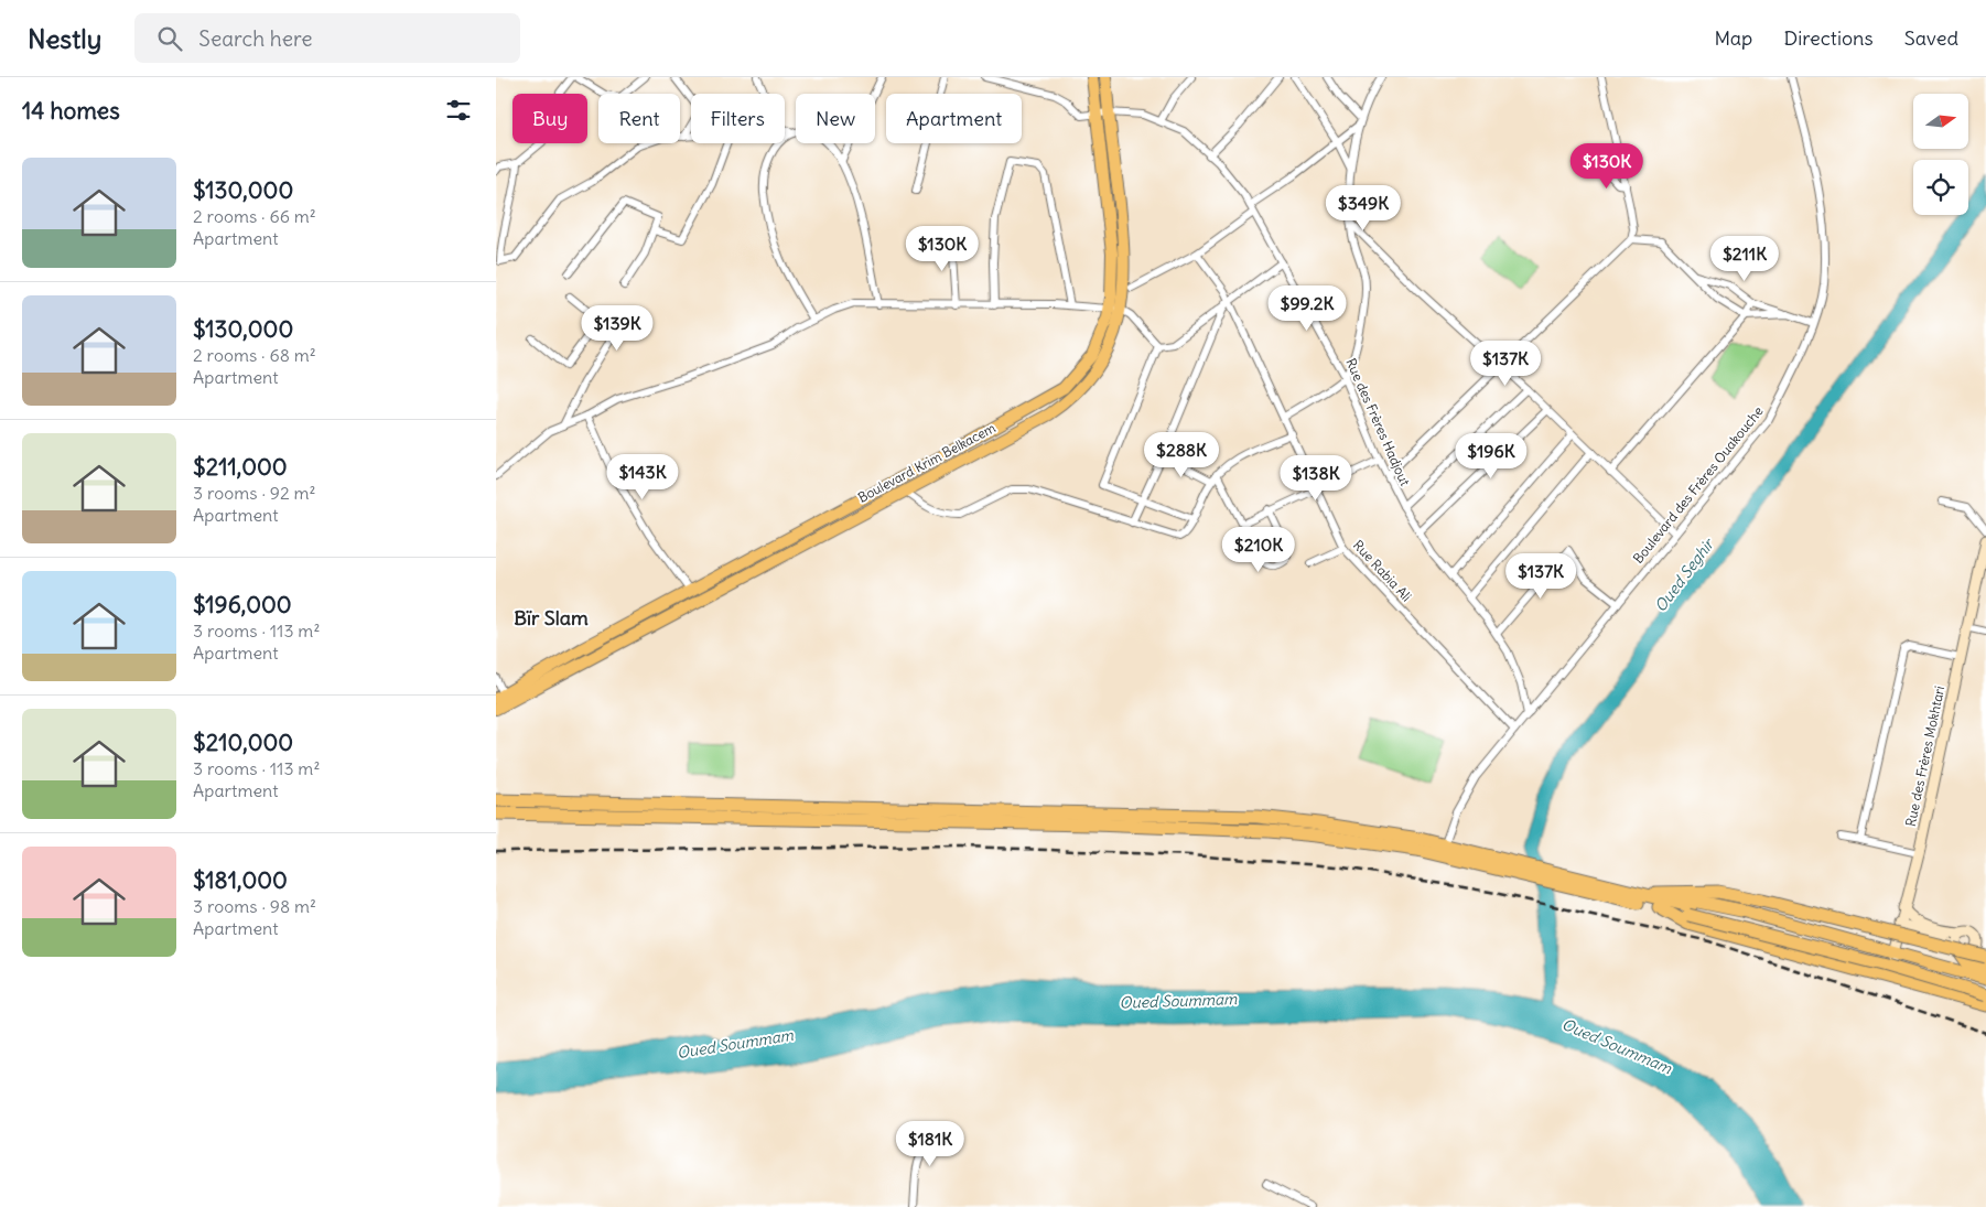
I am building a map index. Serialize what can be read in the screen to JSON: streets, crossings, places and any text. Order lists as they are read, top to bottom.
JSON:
{
  "streets": {
    "main road": ["Boulevard Krim Belkacem"],
    "street": [
      "Rue des Frères Hadjout",
      "Boulevard des Frères Ouakouche",
      "Rue Rabia Ali",
      "Rue des Frères Mokhtari"
    ]
  },
  "crossings": [
    ["Rue des Frères Hadjout", "Boulevard Krim Belkacem"],
    ["Rue des Frères Hadjout", "Boulevard des Frères Ouakouche"],
    ["Boulevard des Frères Ouakouche", "Rue Rabia Ali"]
  ],
  "districts": ["Bïr Slam"],
  "water": ["Oued Seghir", "Oued Soummam"],
  "north": "right",
  "page": {
    "header": "Nestly",
    "search": "Search here",
    "nav": ["Map", "Directions", "Saved"],
    "heading": "14 homes",
    "chip": [
      "Buy",
      "Rent",
      "Filters",
      "New",
      "Apartment"
    ],
    "list": [
      {
        "name": "$130,000",
        "note": "2 rooms · 66 m² · Apartment"
      },
      {
        "name": "$130,000",
        "note": "2 rooms · 68 m² · Apartment"
      },
      {
        "name": "$211,000",
        "note": "3 rooms · 92 m² · Apartment"
      },
      {
        "name": "$196,000",
        "note": "3 rooms · 113 m² · Apartment"
      },
      {
        "name": "$210,000",
        "note": "3 rooms · 113 m² · Apartment"
      },
      {
        "name": "$181,000",
        "note": "3 rooms · 98 m² · Apartment"
      }
    ],
    "price": [
      "$130K",
      "$349K",
      "$130K",
      "$211K",
      "$99.2K",
      "$139K",
      "$137K",
      "$288K",
      "$196K",
      "$143K",
      "$138K",
      "$210K",
      "$137K",
      "$181K"
    ]
  }
}
